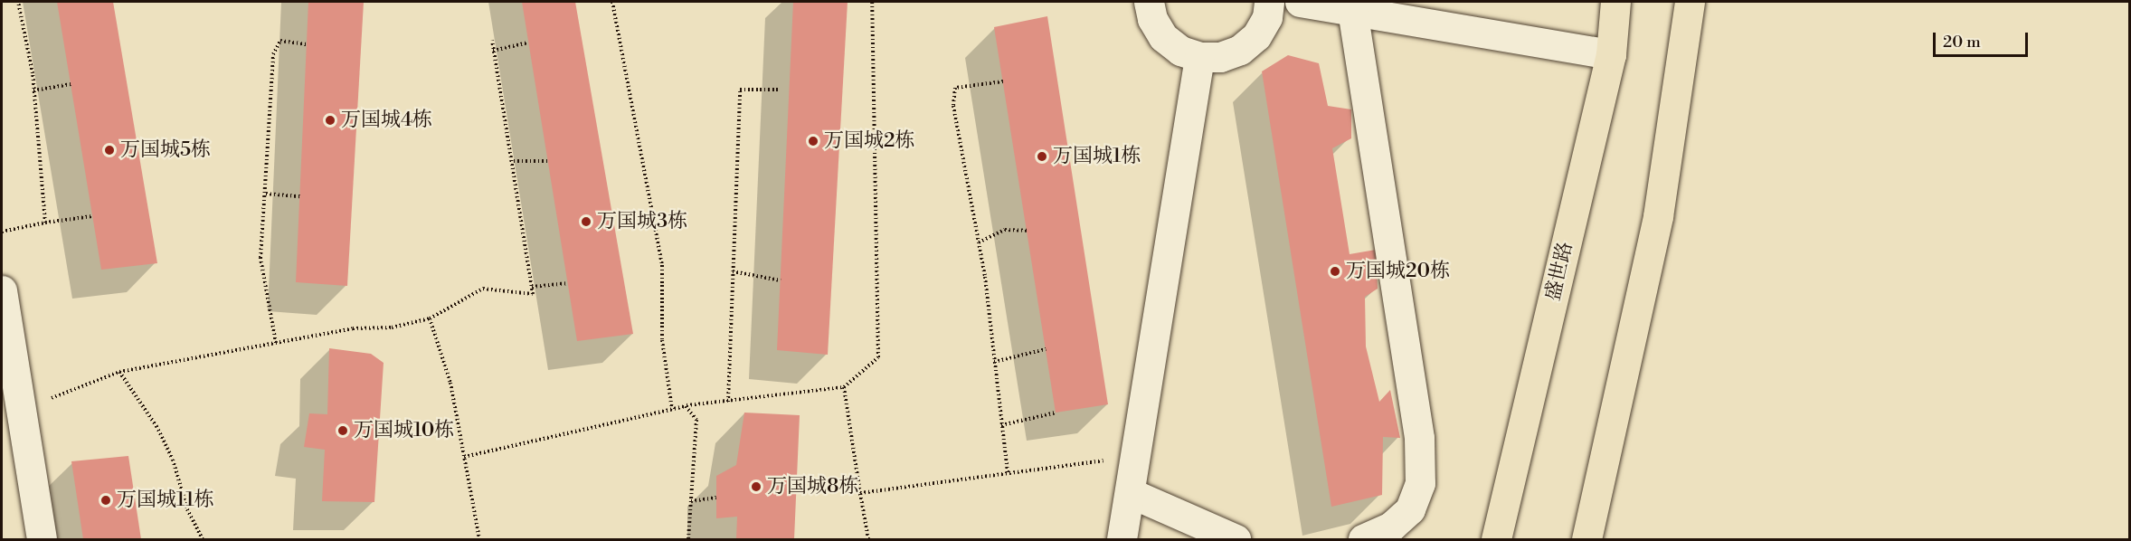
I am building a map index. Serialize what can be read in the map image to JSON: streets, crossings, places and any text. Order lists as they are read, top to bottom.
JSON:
{
  "streets": {
    "main road": ["盛世路"]
  },
  "places": [
    "万国城4栋",
    "万国城2栋",
    "万国城5栋",
    "万国城1栋",
    "万国城3栋",
    "万国城20栋",
    "万国城10栋",
    "万国城8栋",
    "万国城11栋"
  ],
  "scale_bar": "20 m"
}
